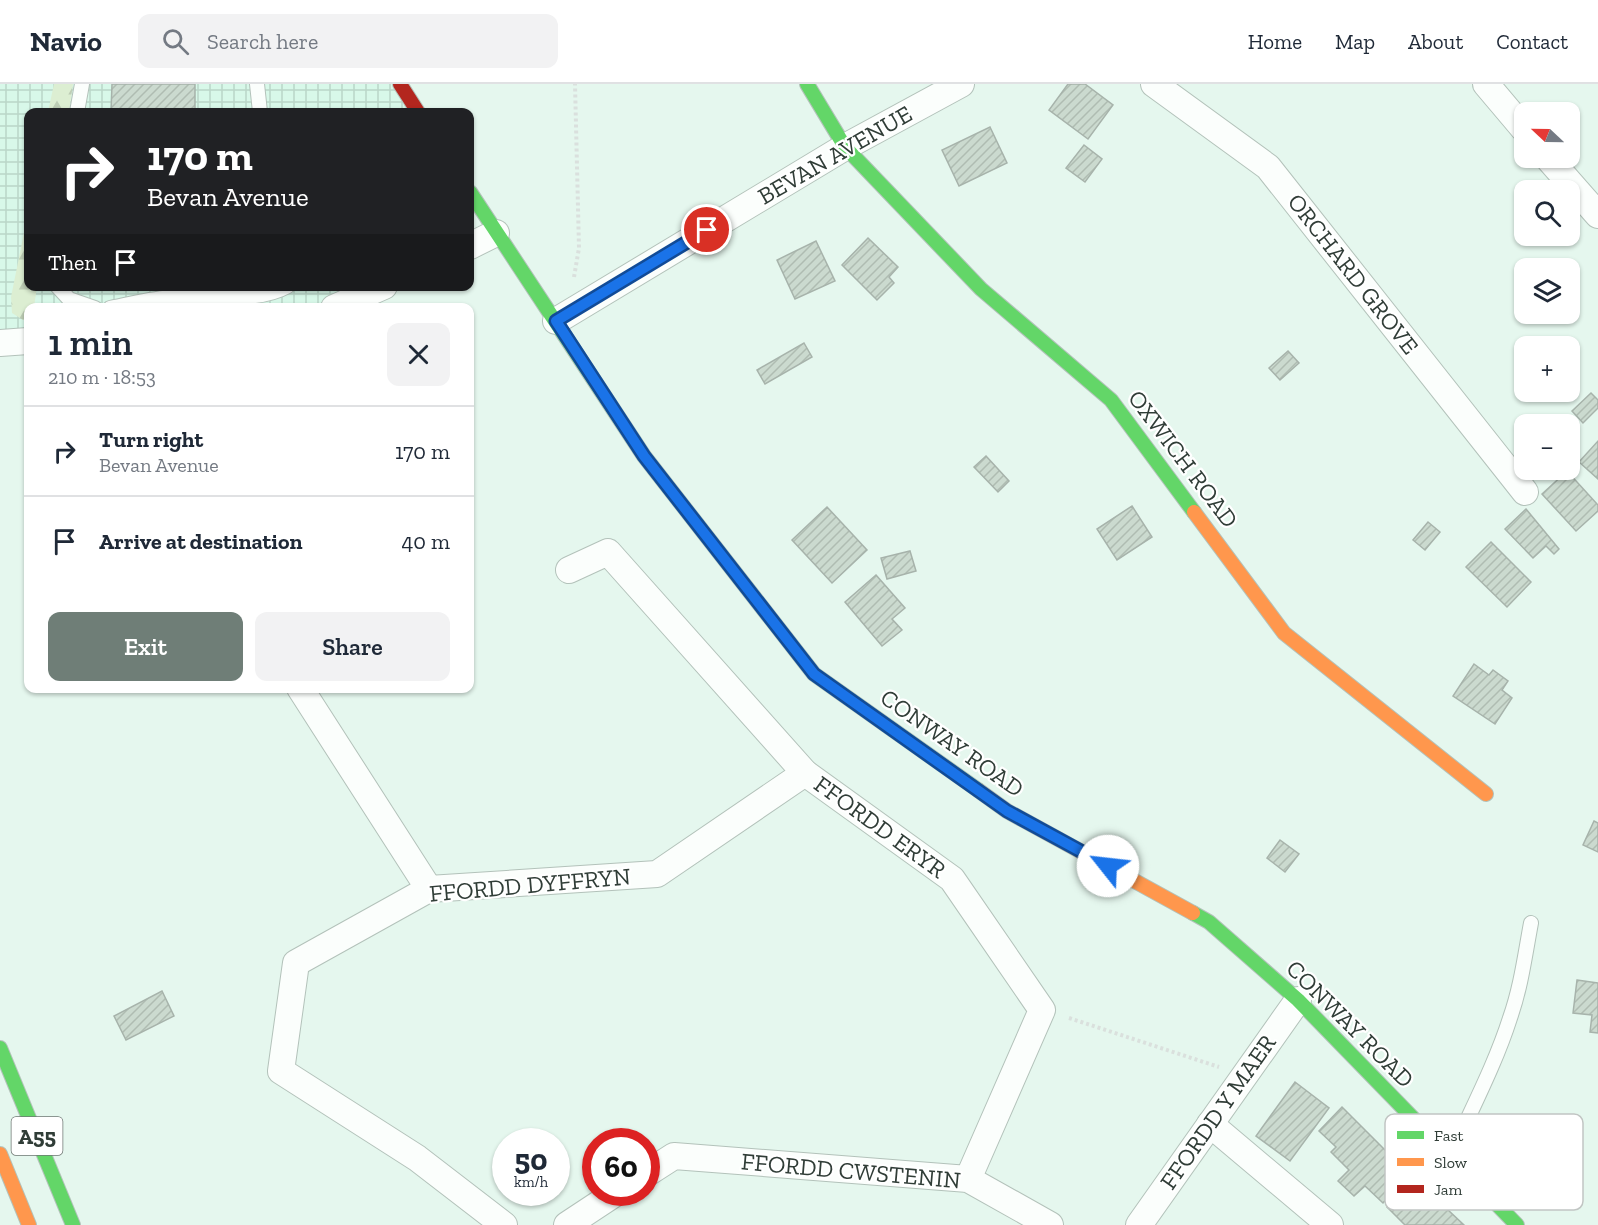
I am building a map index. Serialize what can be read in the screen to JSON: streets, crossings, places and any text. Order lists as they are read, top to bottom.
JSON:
{
  "streets": {
    "main road": ["OXWICH ROAD", "CONWAY ROAD", "A55"],
    "street": [
      "BEVAN AVENUE",
      "ORCHARD GROVE",
      "FFORDD ERYR",
      "FFORDD DYFFRYN",
      "FFORDD Y MAER",
      "FFORDD CWSTENIN"
    ]
  },
  "crossings": [
    ["BEVAN AVENUE", "OXWICH ROAD"],
    ["BEVAN AVENUE", "CONWAY ROAD"],
    ["CONWAY ROAD", "FFORDD Y MAER"],
    ["FFORDD ERYR", "FFORDD DYFFRYN"]
  ],
  "legend": ["Fast", "Slow", "Jam"],
  "north": "left",
  "page": {
    "header": "Navio",
    "search": "Search here",
    "nav": [
      "Home",
      "Map",
      "About",
      "Contact"
    ],
    "map_buttons": ["+", "−"],
    "turn": ["170 m", "Bevan Avenue"],
    "then": "Then",
    "heading": ["1 min", "210 m · 18:53"],
    "list": [
      {
        "name": "Turn right",
        "note": "Bevan Avenue",
        "value": "170 m"
      },
      {
        "name": "Arrive at destination",
        "value": "40 m"
      }
    ],
    "buttons": ["Exit", "Share"],
    "speed": "50 km/h",
    "limit": "60"
  }
}
